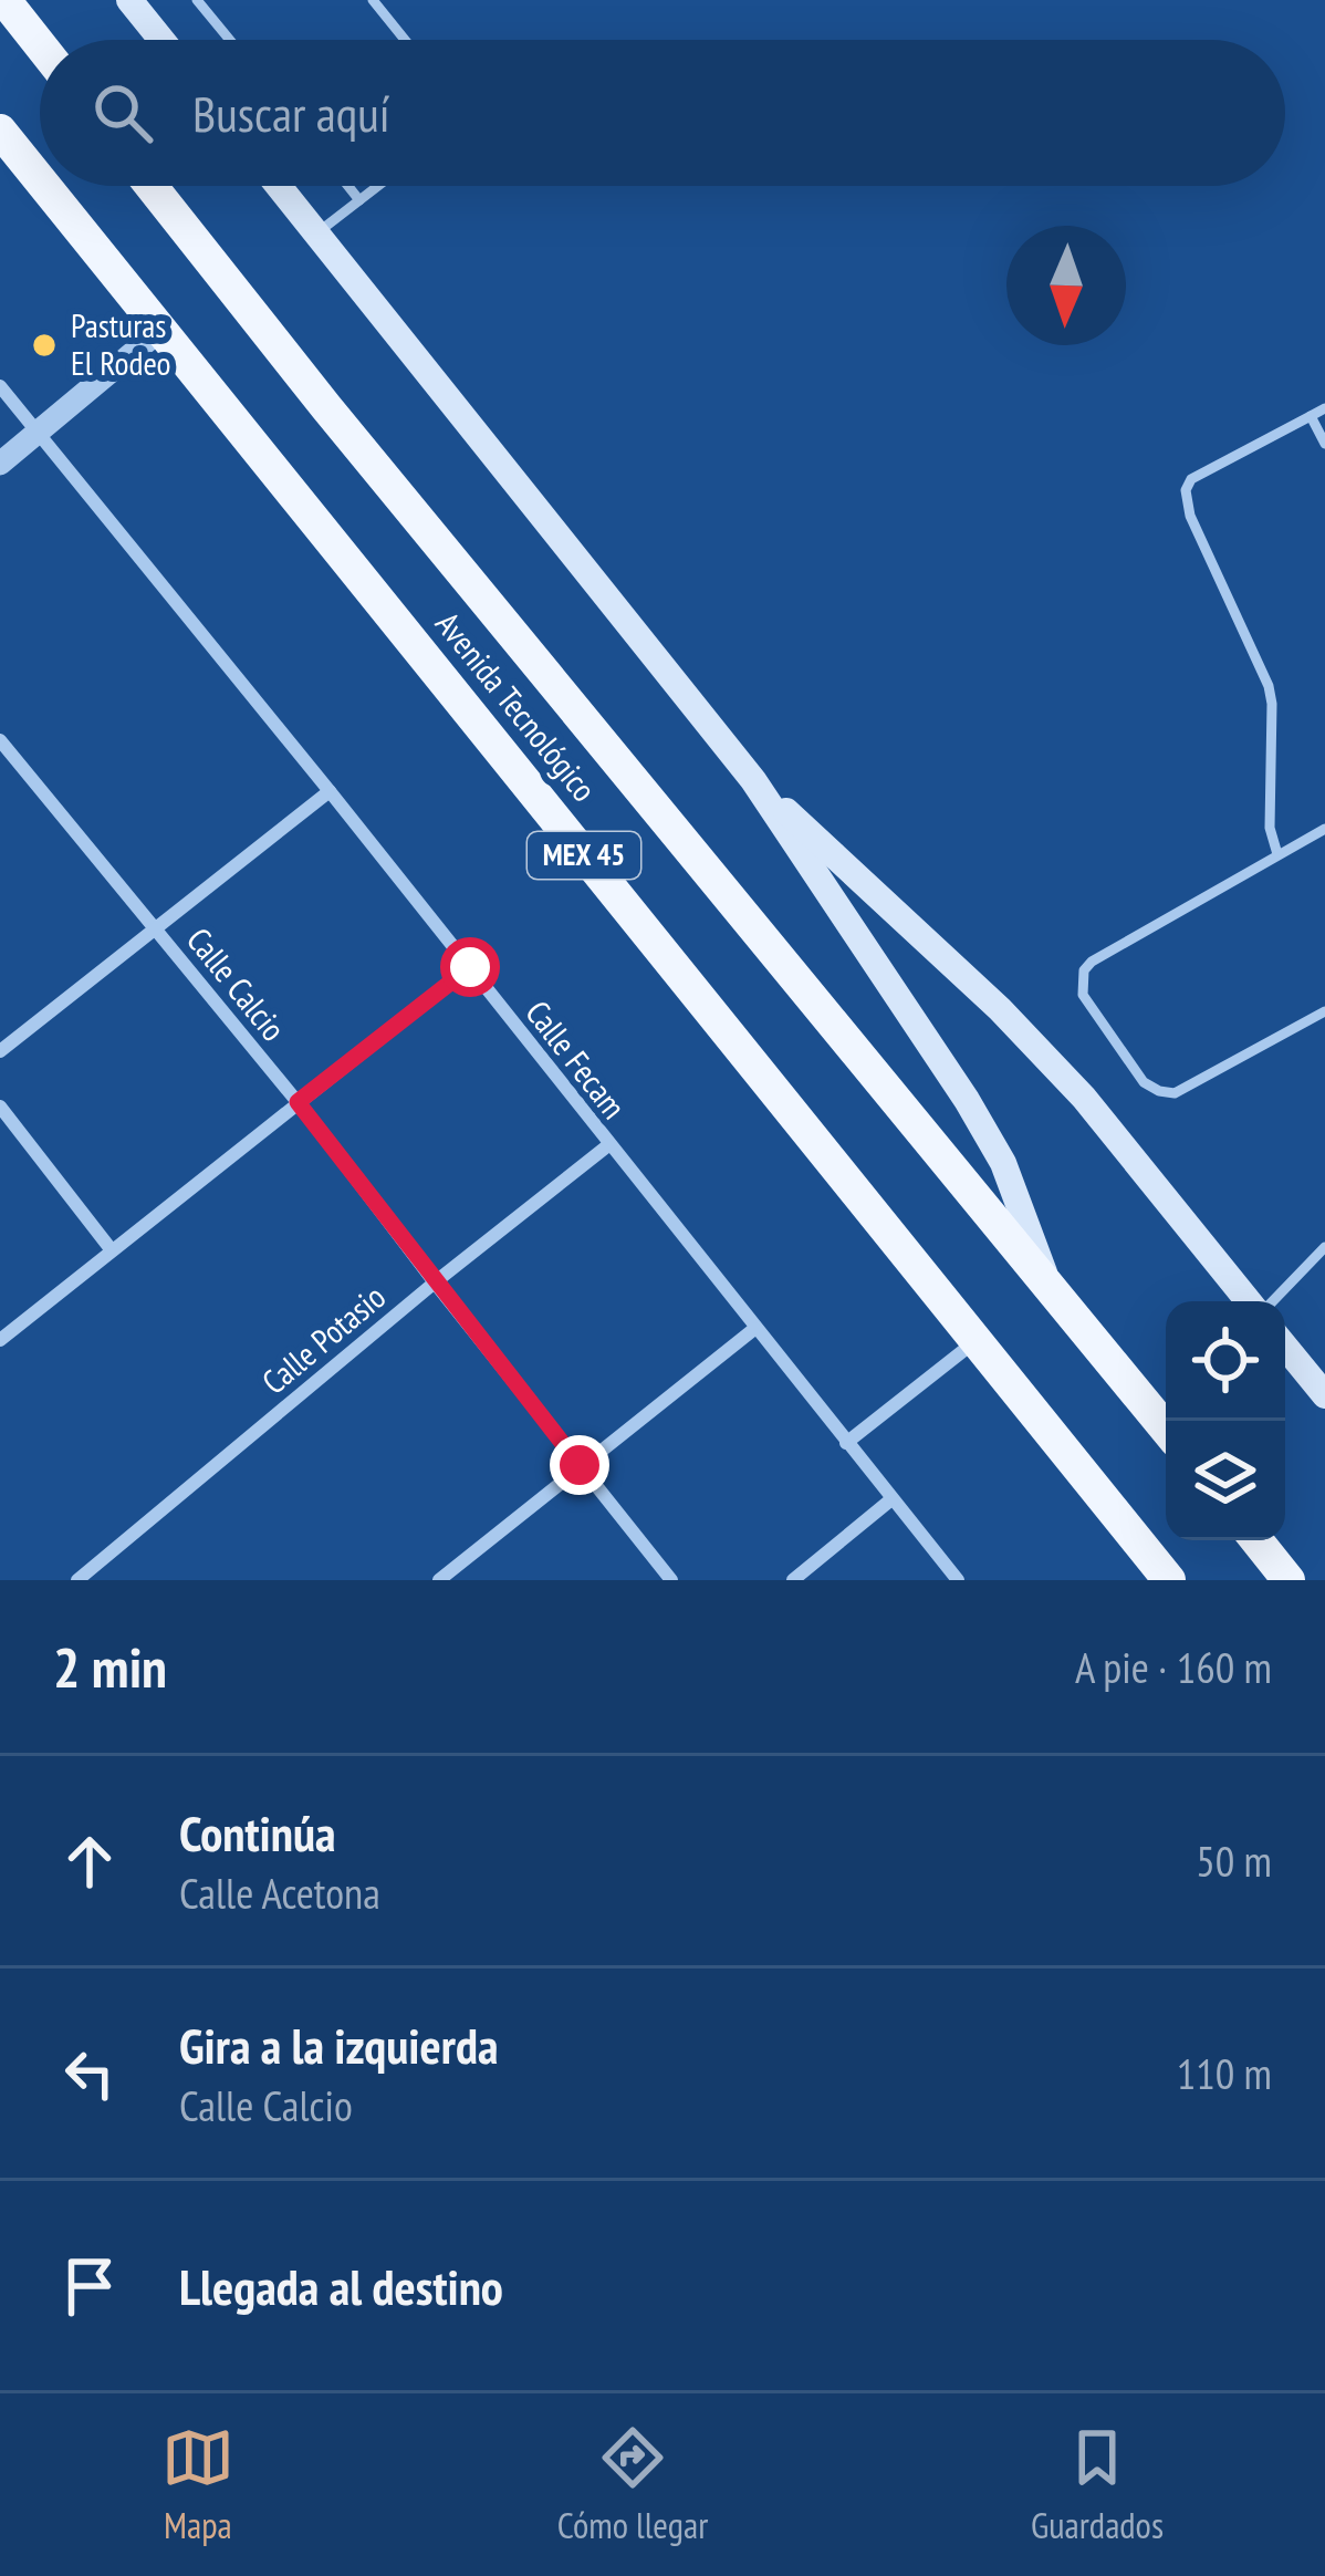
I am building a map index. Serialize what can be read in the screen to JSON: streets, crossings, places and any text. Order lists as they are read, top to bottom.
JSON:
{
  "streets": {
    "main road": ["Avenida Tecnológico", "MEX 45"],
    "street": ["Calle Calcio", "Calle Fecam", "Calle Potasio"]
  },
  "crossings": [
    ["Calle Calcio", "Calle Potasio"],
    ["Calle Fecam", "Calle Potasio"]
  ],
  "places": ["Pasturas El Rodeo"],
  "north": "bottom",
  "page": {
    "search": "Buscar aquí",
    "heading": ["2 min", "A pie · 160 m"],
    "list": [
      ["Continúa", "Calle Acetona", "50 m"],
      ["Gira a la izquierda", "Calle Calcio", "110 m"],
      "Llegada al destino"
    ],
    "nav": ["Mapa", "Cómo llegar", "Guardados"]
  }
}
